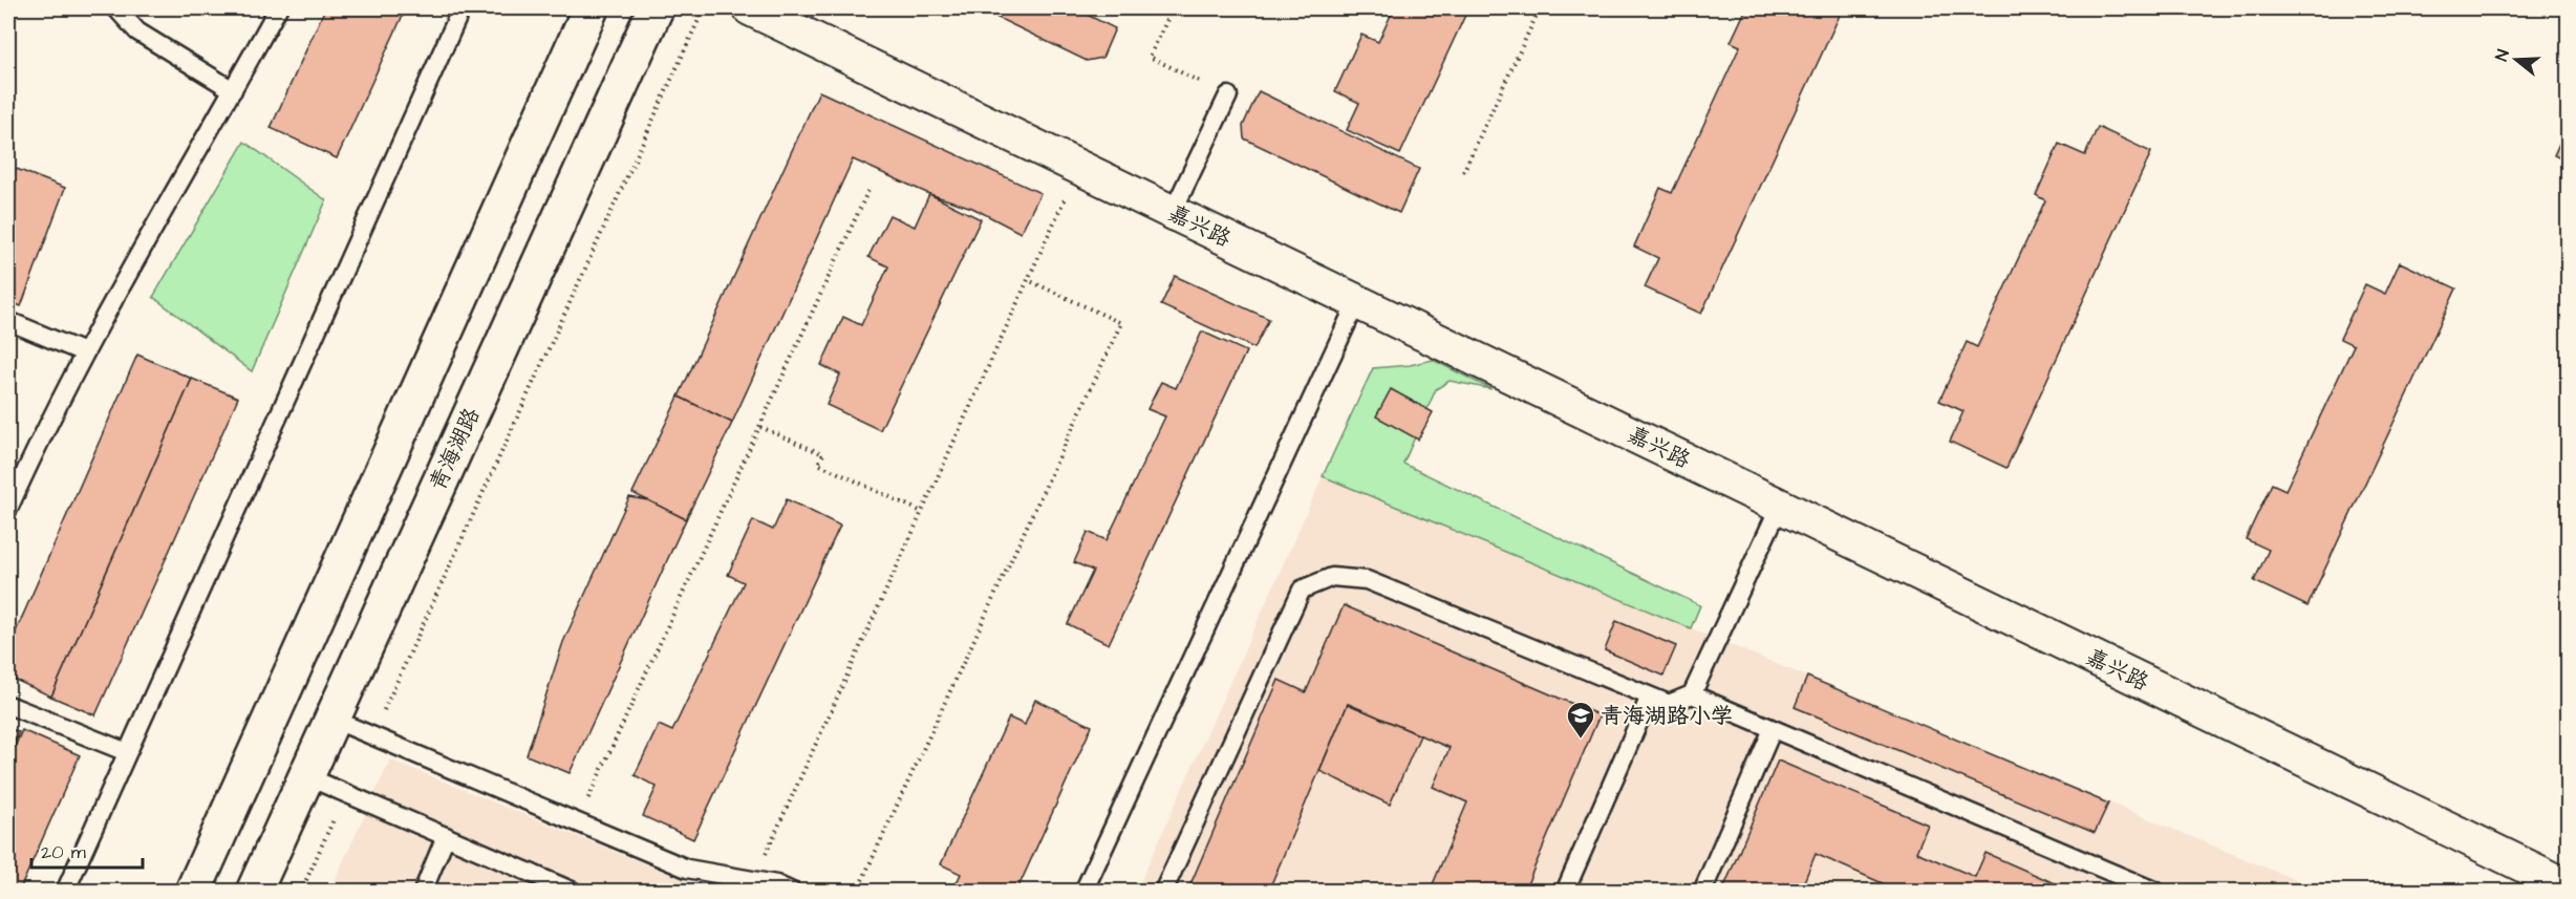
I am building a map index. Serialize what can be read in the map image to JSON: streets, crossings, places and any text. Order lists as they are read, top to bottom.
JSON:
{
  "streets": {
    "main road": ["青海湖路"],
    "street": ["嘉兴路"]
  },
  "places": {
    "school or university": ["青海湖路小学"]
  },
  "scale_bar": "20 m",
  "north": "left"
}
